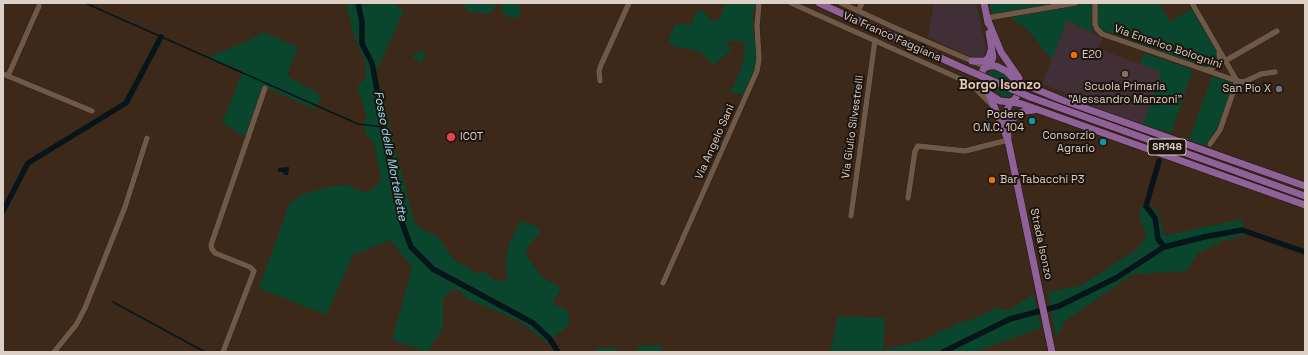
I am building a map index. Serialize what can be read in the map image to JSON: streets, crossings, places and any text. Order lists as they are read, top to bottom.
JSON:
{
  "streets": {
    "main road": ["SR148", "Strada Isonzo"],
    "street": [
      "Via Franco Faggiana",
      "Via Emerico Bolognini",
      "Via Giulio Silvestrelli",
      "Via Angelo Sani"
    ]
  },
  "crossings": [
    ["Via Franco Faggiana", "Via Giulio Silvestrelli"]
  ],
  "districts": ["Borgo Isonzo"],
  "water": ["Fosso delle Mortellette"],
  "places": [
    "E20",
    "Scuola Primaria \"Alessandro Manzoni\"",
    "San Pio X",
    "Podere O.N.C. 104",
    "ICOT",
    "Consorzio Agrario",
    "Bar Tabacchi P3"
  ]
}
